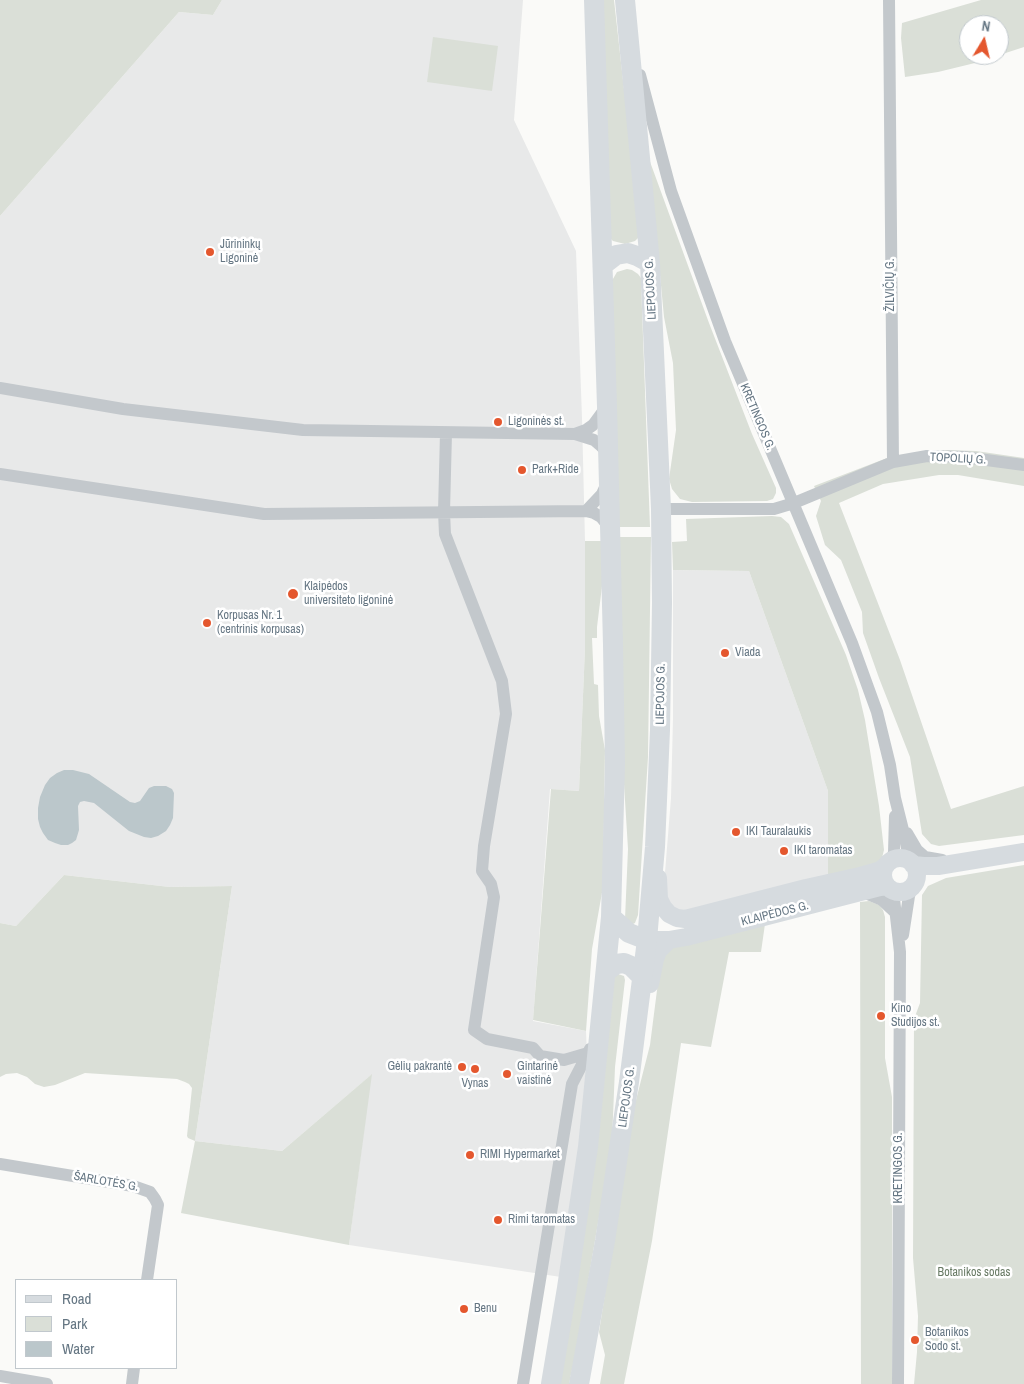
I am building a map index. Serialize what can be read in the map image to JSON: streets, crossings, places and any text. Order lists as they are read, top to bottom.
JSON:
{
  "streets": {
    "main road": ["LIEPOJOS G.", "KLAIPĖDOS G."],
    "street": [
      "ŽILVIČIŲ G.",
      "KRETINGOS G.",
      "TOPOLIŲ G.",
      "ŠARLOTĖS G."
    ]
  },
  "crossings": [
    ["ŽILVIČIŲ G.", "TOPOLIŲ G."],
    ["LIEPOJOS G.", "KRETINGOS G."],
    ["LIEPOJOS G.", "KLAIPĖDOS G."],
    ["KRETINGOS G.", "KLAIPĖDOS G."]
  ],
  "parks": ["Botanikos sodas"],
  "places": [
    "Jūrininkų Ligoninė",
    "Ligoninės st.",
    "Park+Ride",
    "Klaipėdos universiteto ligoninė",
    "Korpusas Nr. 1 (centrinis korpusas)",
    "Viada",
    "IKI Tauralaukis",
    "IKI taromatas",
    "Kino Studijos st.",
    "Gėlių pakrantė",
    "Vynas",
    "Gintarinė vaistinė",
    "RIMI Hypermarket",
    "Rimi taromatas",
    "Benu",
    "Botanikos Sodo st."
  ],
  "legend": ["Road", "Park", "Water"],
  "north": "top"
}
